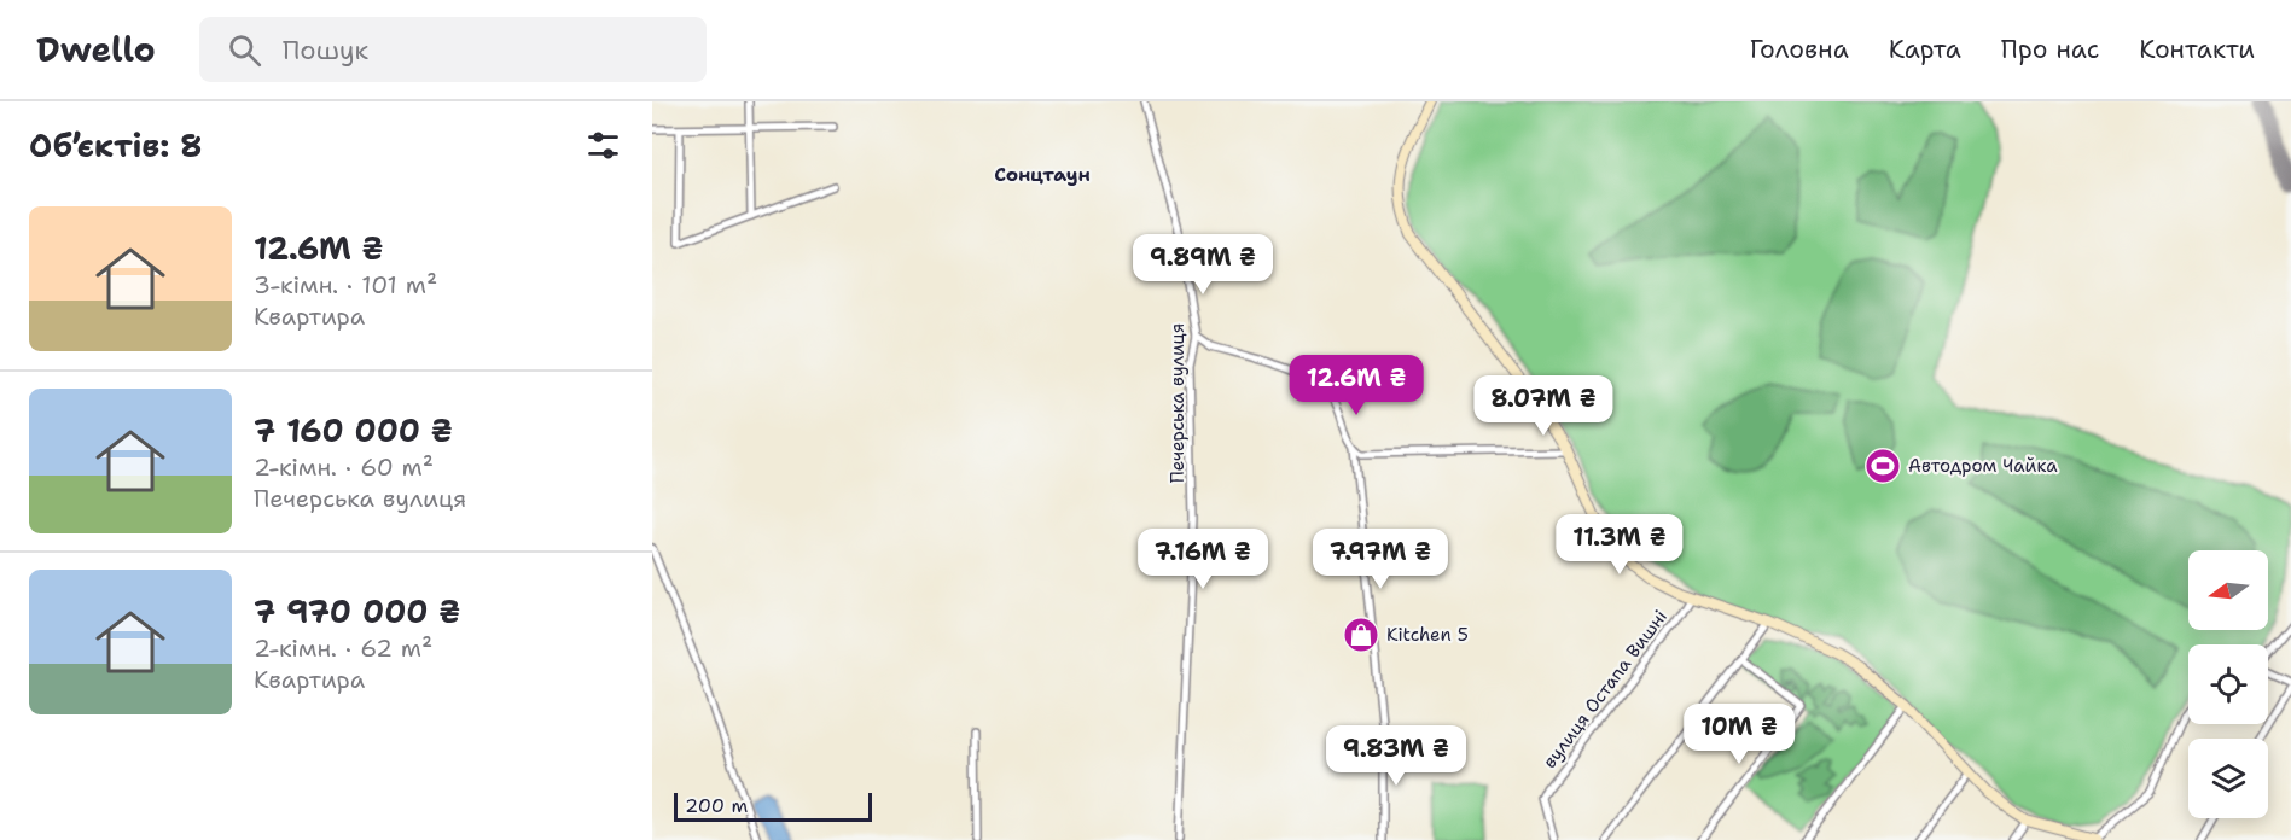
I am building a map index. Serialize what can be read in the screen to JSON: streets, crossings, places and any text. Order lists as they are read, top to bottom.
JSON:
{
  "streets": {
    "street": ["Печерська вулиця", "вулиця Остапа Вишні"]
  },
  "districts": ["Сонцтаун"],
  "places": {
    "sports": ["Автодром Чайка"],
    "shop": ["Kitchen 5"]
  },
  "scale_bar": "200 m",
  "north": "left",
  "page": {
    "header": "Dwello",
    "search": "Пошук",
    "nav": [
      "Головна",
      "Карта",
      "Про нас",
      "Контакти"
    ],
    "heading": "Об’єктів: 8",
    "list": [
      {
        "name": "12.6M ₴",
        "note": "3-кімн. · 101 m² · Квартира"
      },
      {
        "name": "7 160 000 ₴",
        "note": "2-кімн. · 60 m² · Печерська вулиця"
      },
      {
        "name": "7 970 000 ₴",
        "note": "2-кімн. · 62 m² · Квартира"
      }
    ],
    "price": [
      "9.89M ₴",
      "12.6M ₴",
      "8.07M ₴",
      "11.3M ₴",
      "7.16M ₴",
      "7.97M ₴",
      "10M ₴",
      "9.83M ₴"
    ],
    "scale": "200 m"
  }
}
